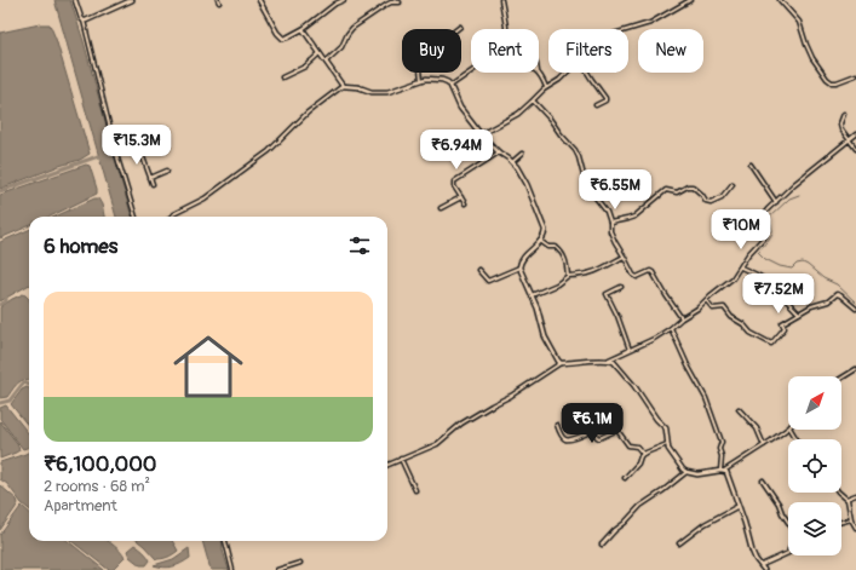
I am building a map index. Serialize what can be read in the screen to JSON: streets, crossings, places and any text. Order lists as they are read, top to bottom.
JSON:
{
  "north": "top right",
  "page": {
    "chip": [
      "Buy",
      "Rent",
      "Filters",
      "New"
    ],
    "price": [
      "₹15.3M",
      "₹6.94M",
      "₹6.55M",
      "₹10M",
      "₹7.52M",
      "₹6.1M"
    ],
    "heading": "6 homes",
    "list": [
      {
        "name": "₹6,100,000",
        "note": "2 rooms · 68 m² · Apartment"
      }
    ]
  }
}
